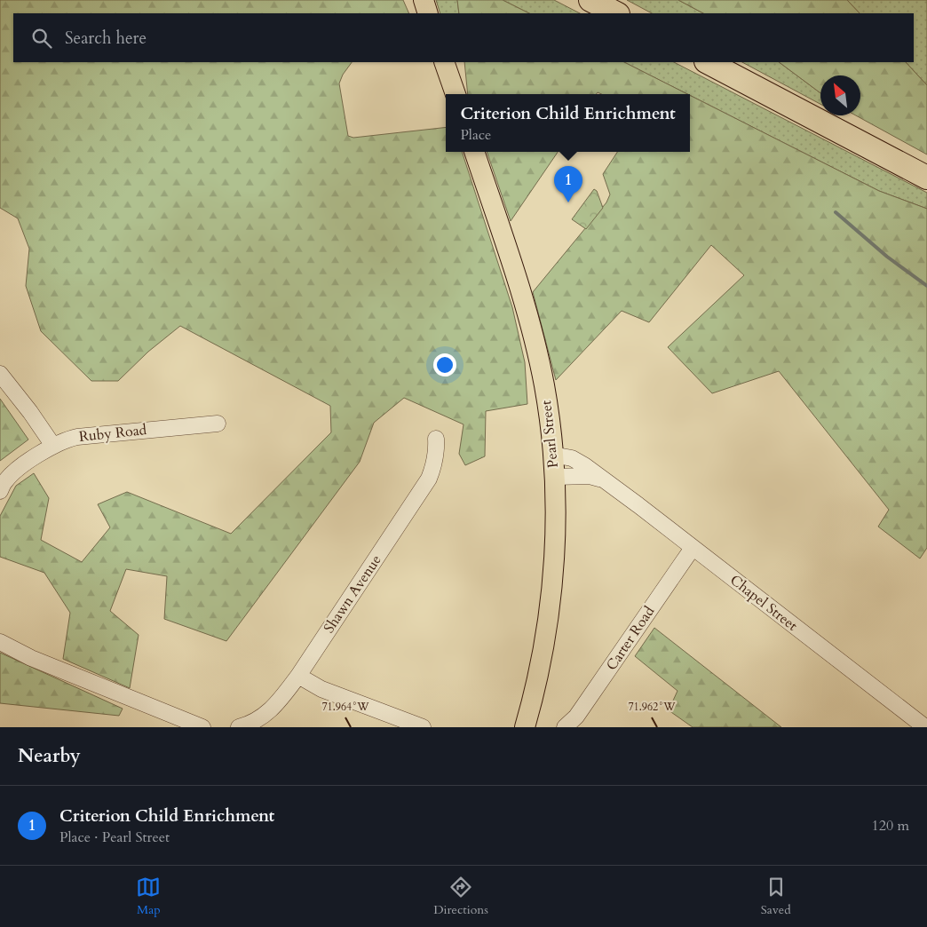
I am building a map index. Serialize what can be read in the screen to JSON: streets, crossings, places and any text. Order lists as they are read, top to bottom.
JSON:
{
  "streets": {
    "main road": ["Pearl Street"],
    "street": [
      "Ruby Road",
      "Shawn Avenue",
      "Chapel Street",
      "Carter Road"
    ]
  },
  "crossings": [
    ["Pearl Street", "Chapel Street"],
    ["Chapel Street", "Carter Road"]
  ],
  "north": "top left",
  "page": {
    "search": "Search here",
    "popup": ["Criterion Child Enrichment", "Place"],
    "pins": "1",
    "heading": "Nearby",
    "list": [
      {
        "mark": "1",
        "name": "Criterion Child Enrichment",
        "note": "Place · Pearl Street",
        "value": "120 m"
      }
    ],
    "nav": ["Map", "Directions", "Saved"]
  },
  "coordinates": ["71.964°W", "71.962°W"]
}
